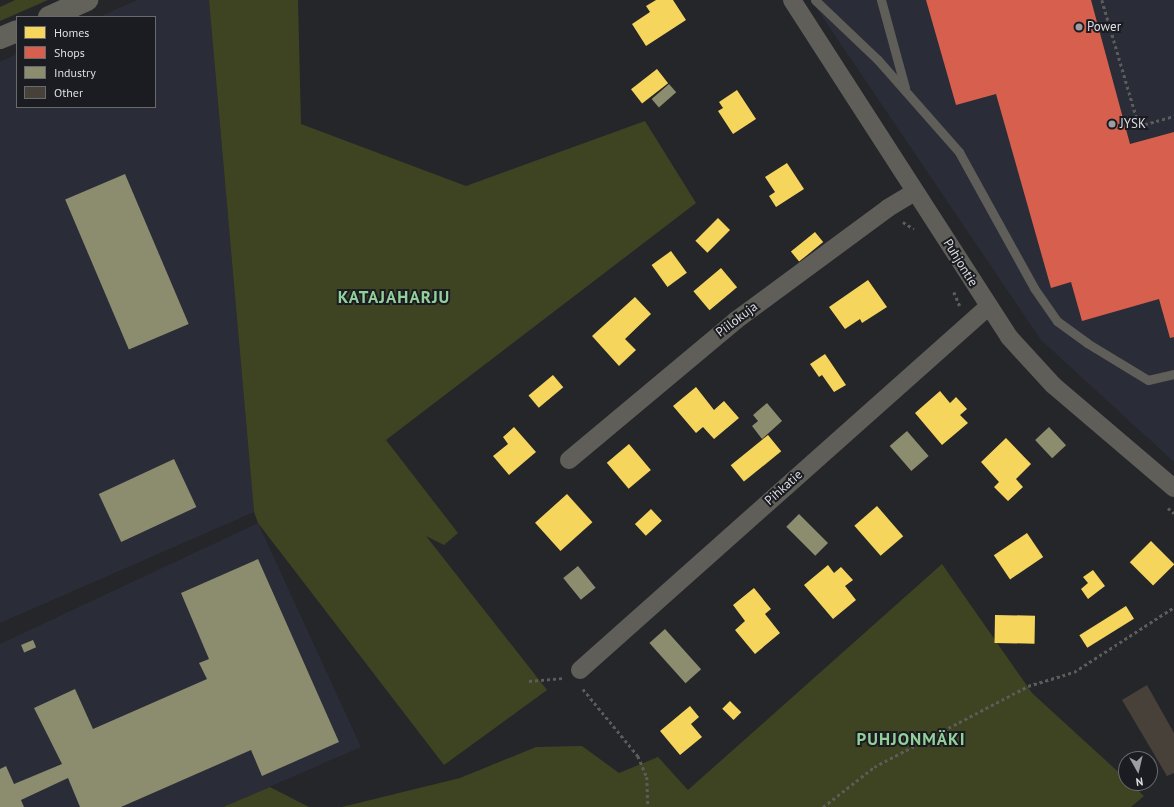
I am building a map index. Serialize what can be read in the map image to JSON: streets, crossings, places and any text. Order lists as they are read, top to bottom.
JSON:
{
  "streets": {
    "street": ["Puhjontie", "Piilokuja", "Pihkatie"]
  },
  "crossings": [
    ["Puhjontie", "Piilokuja"],
    ["Puhjontie", "Pihkatie"]
  ],
  "districts": ["KATAJAHARJU", "PUHJONMÄKI"],
  "places": ["Power", "JYSK"],
  "legend": [
    "Homes",
    "Shops",
    "Industry",
    "Other"
  ],
  "north": "bottom"
}
